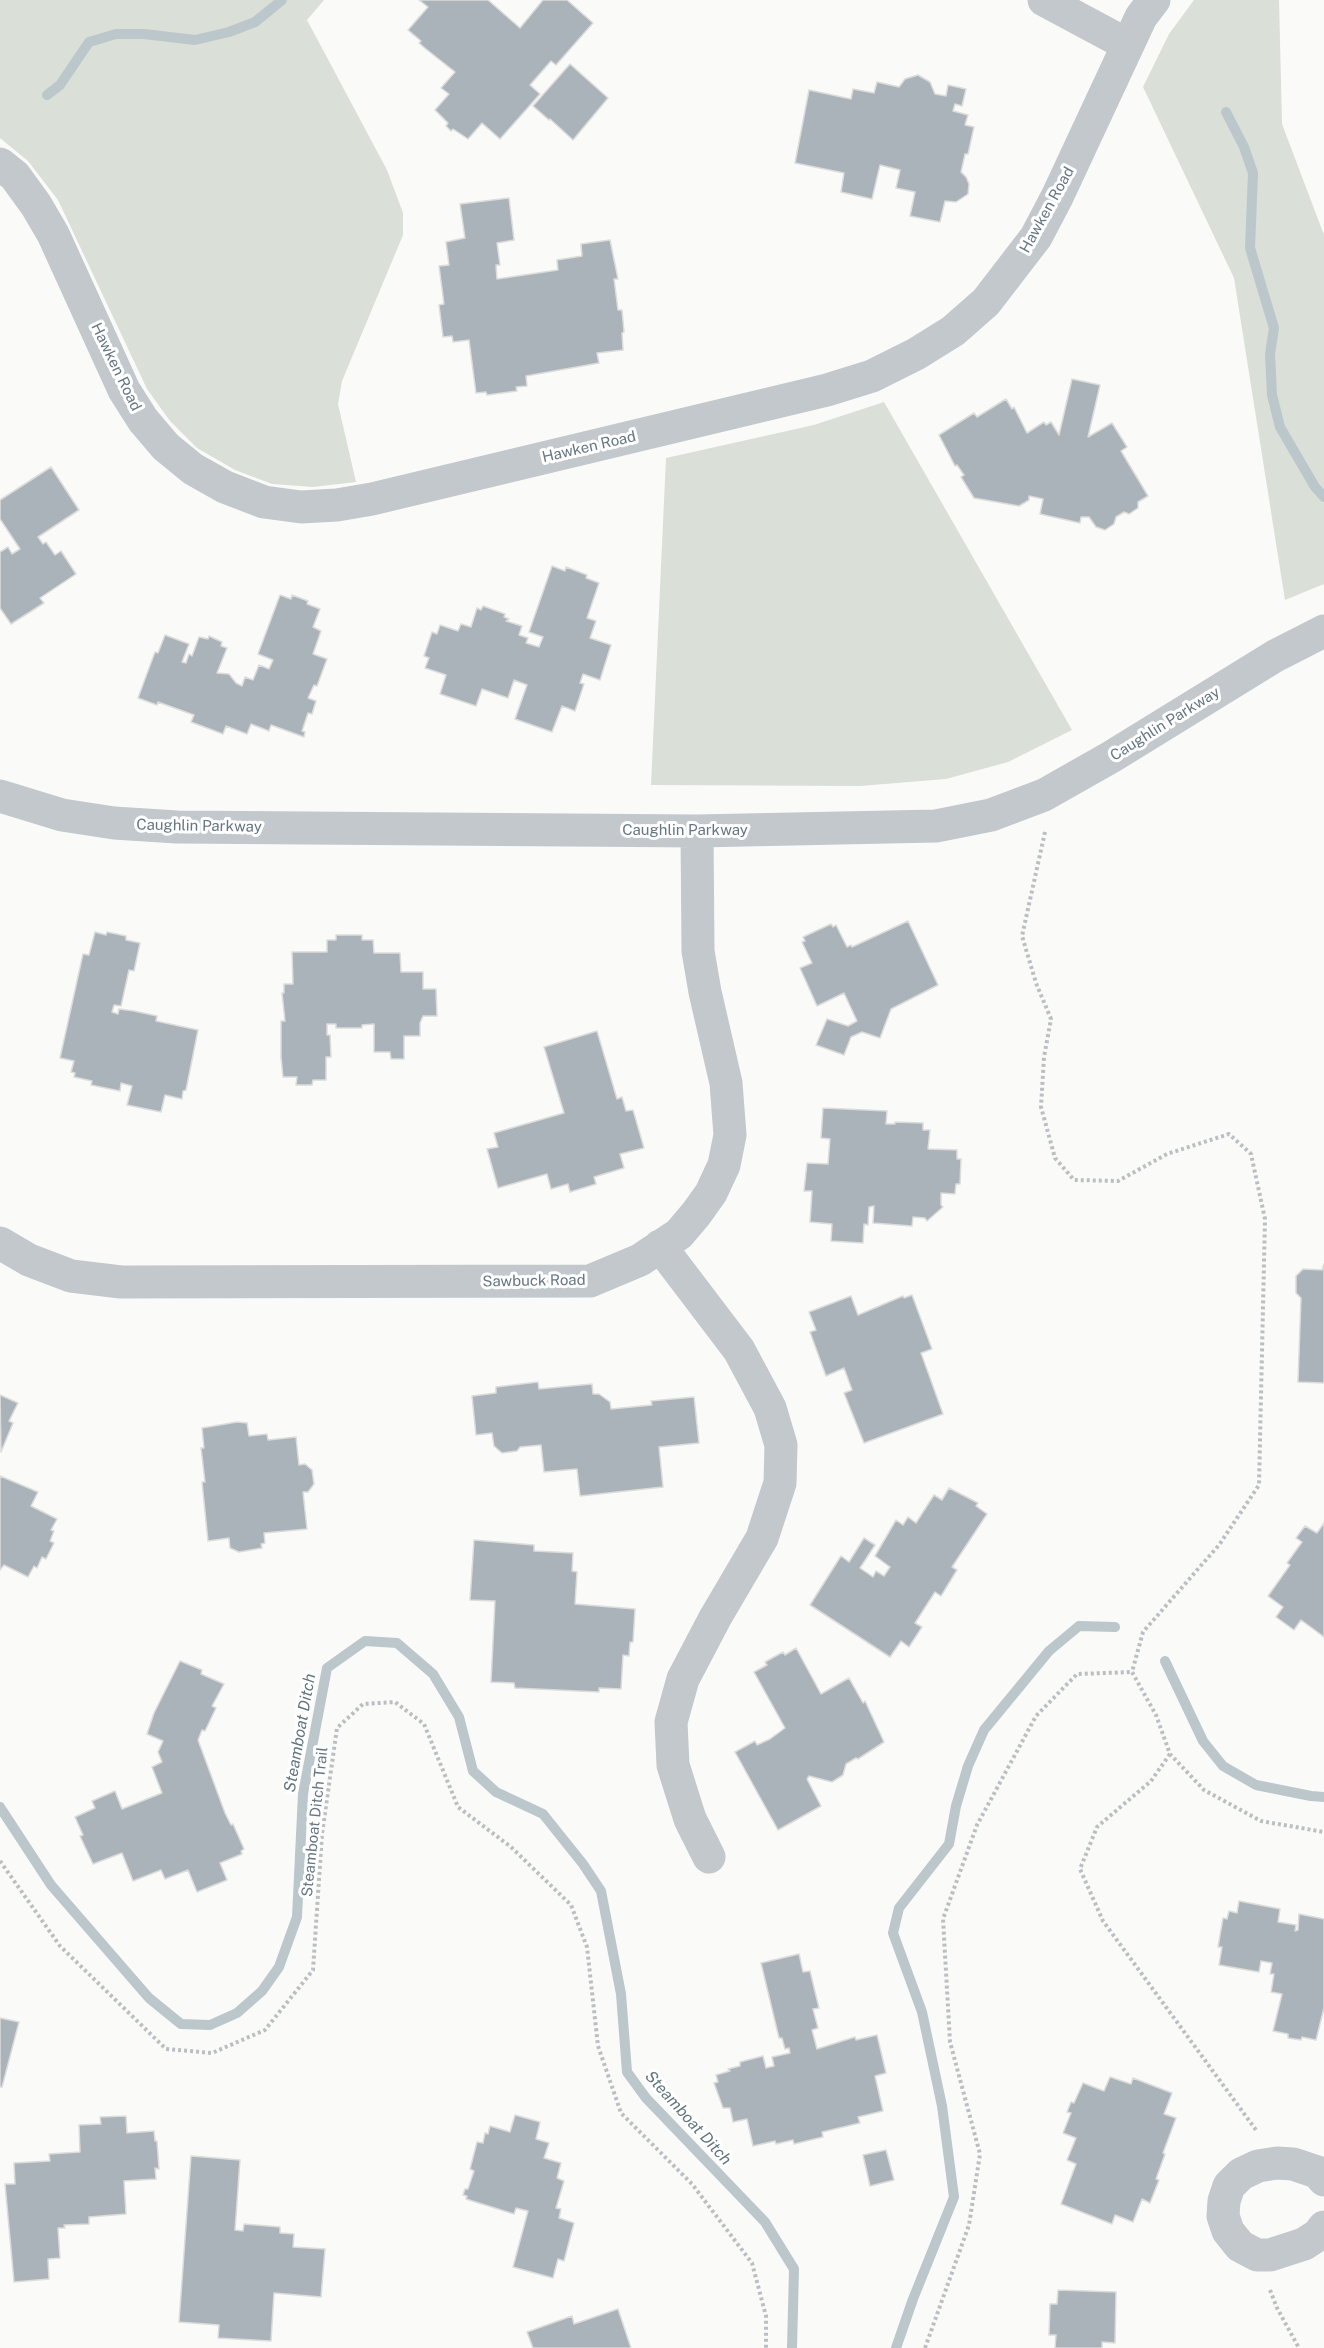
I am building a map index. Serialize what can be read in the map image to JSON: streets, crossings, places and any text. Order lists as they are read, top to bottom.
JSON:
{
  "streets": {
    "street": ["Hawken Road", "Caughlin Parkway", "Sawbuck Road"],
    "path": ["Steamboat Ditch Trail"]
  },
  "crossings": [
    ["Caughlin Parkway", "Sawbuck Road"]
  ],
  "water": ["Steamboat Ditch"]
}
